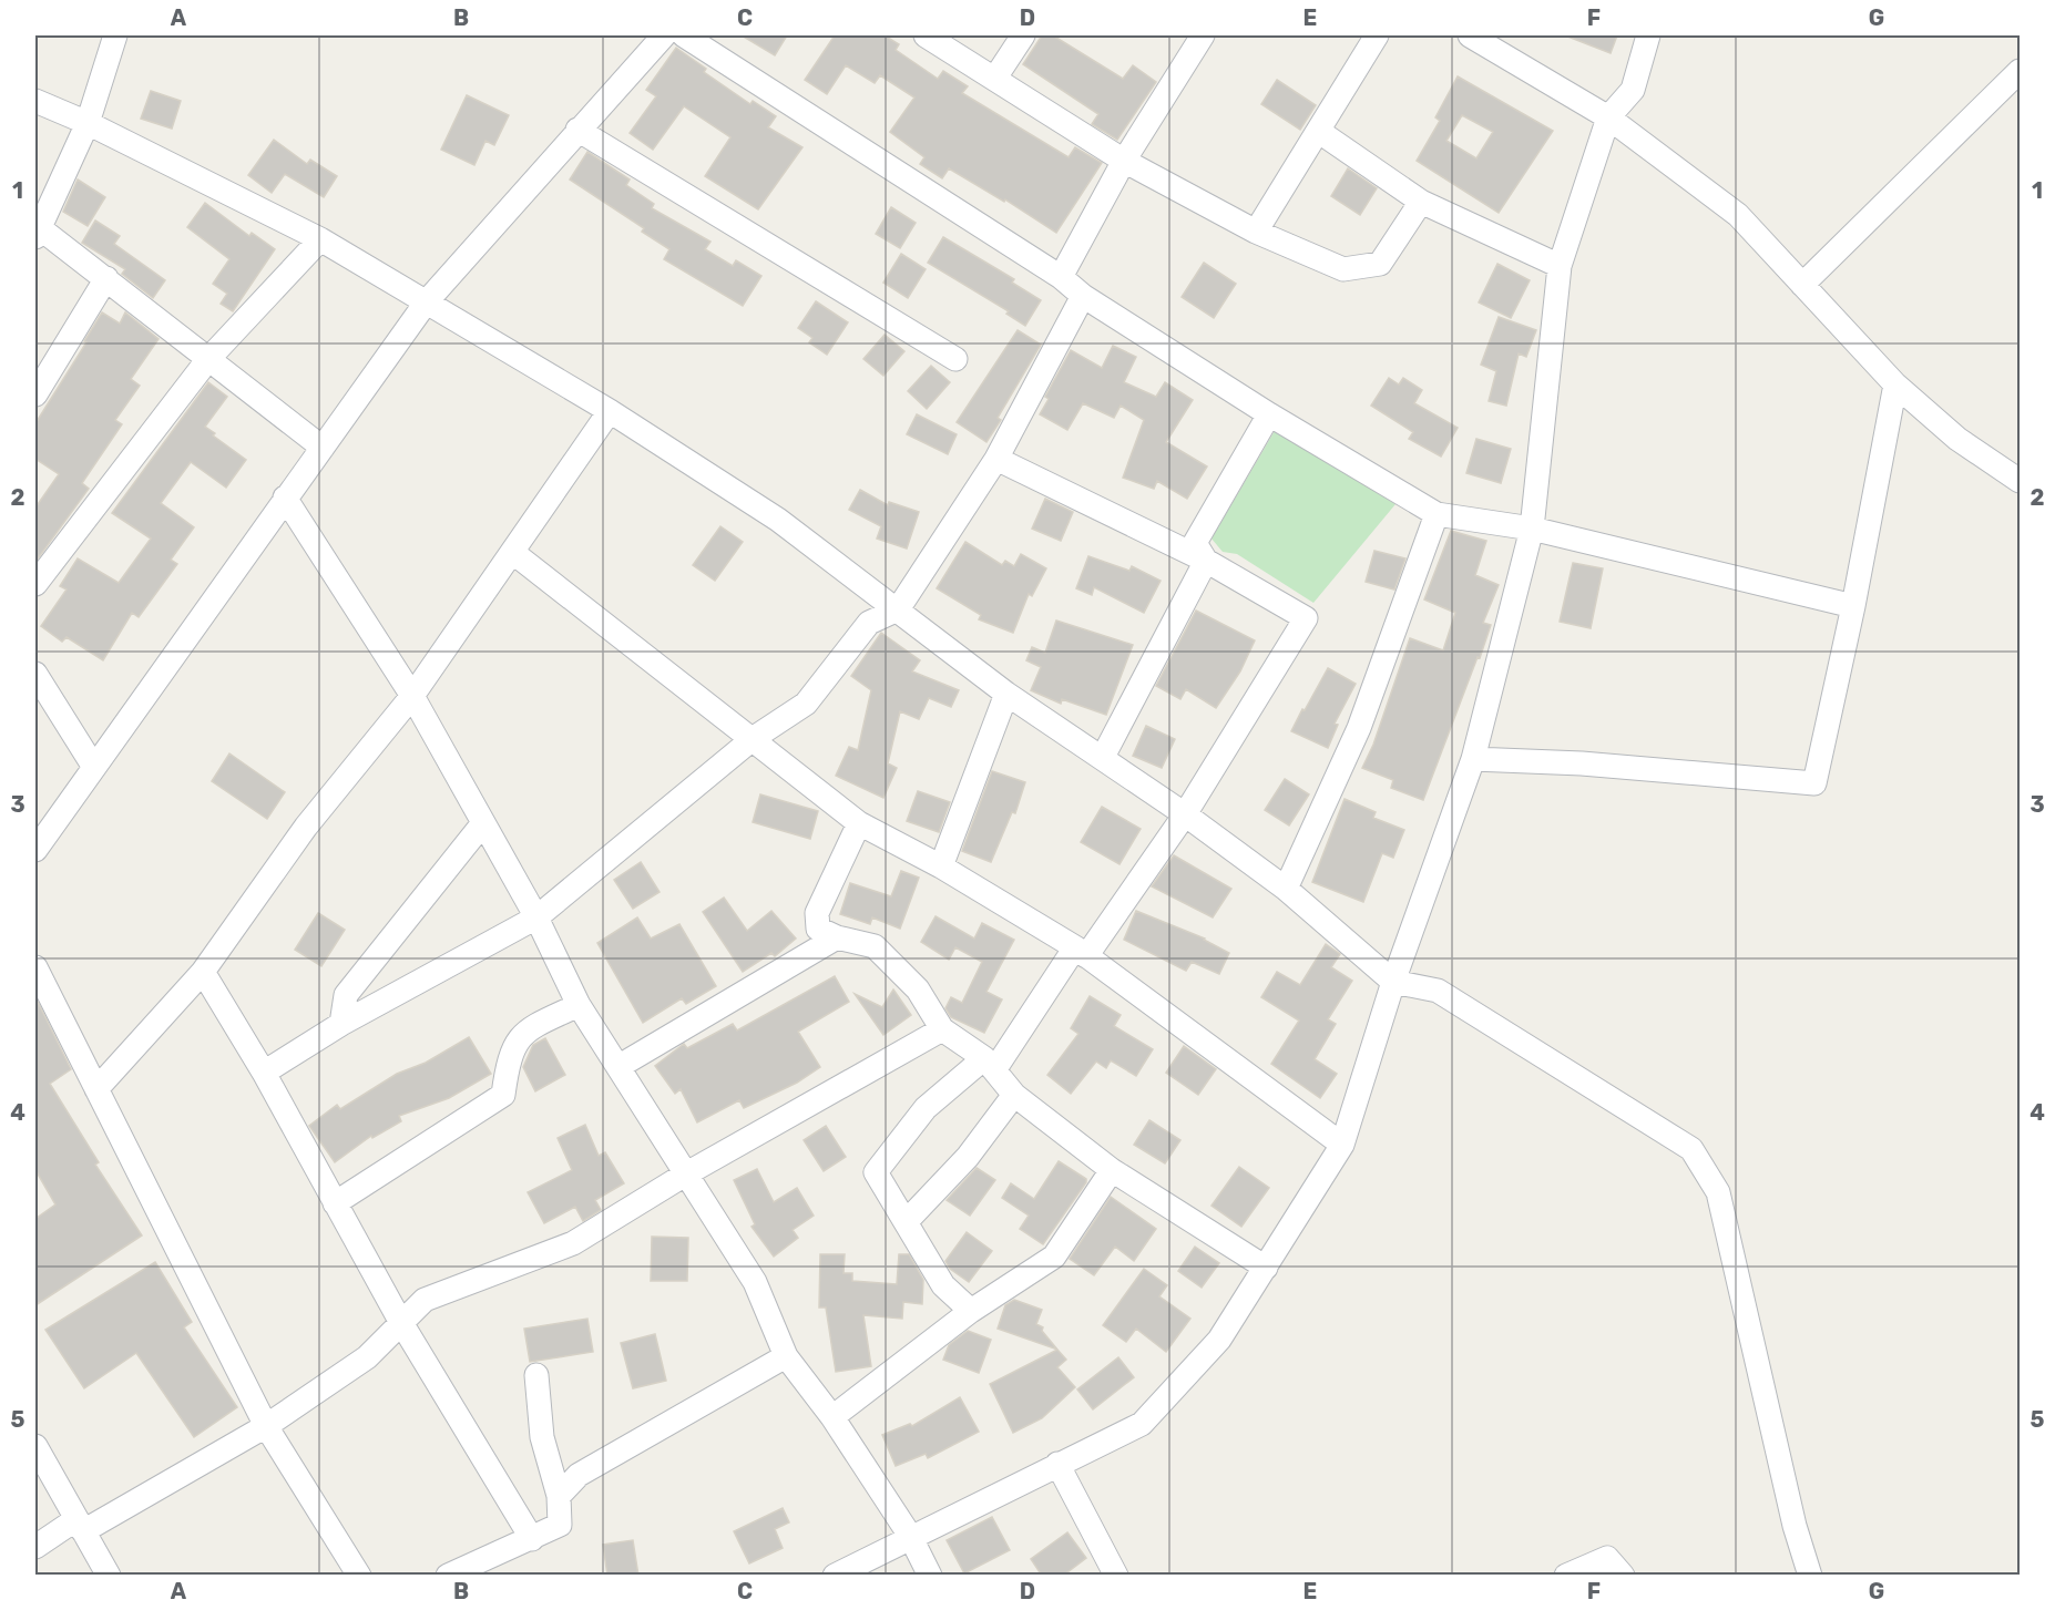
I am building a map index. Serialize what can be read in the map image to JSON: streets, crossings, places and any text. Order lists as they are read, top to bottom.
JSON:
{
  "grid": {
    "columns": [
      "A",
      "B",
      "C",
      "D",
      "E",
      "F",
      "G"
    ],
    "rows": [
      "1",
      "2",
      "3",
      "4",
      "5"
    ]
  }
}
